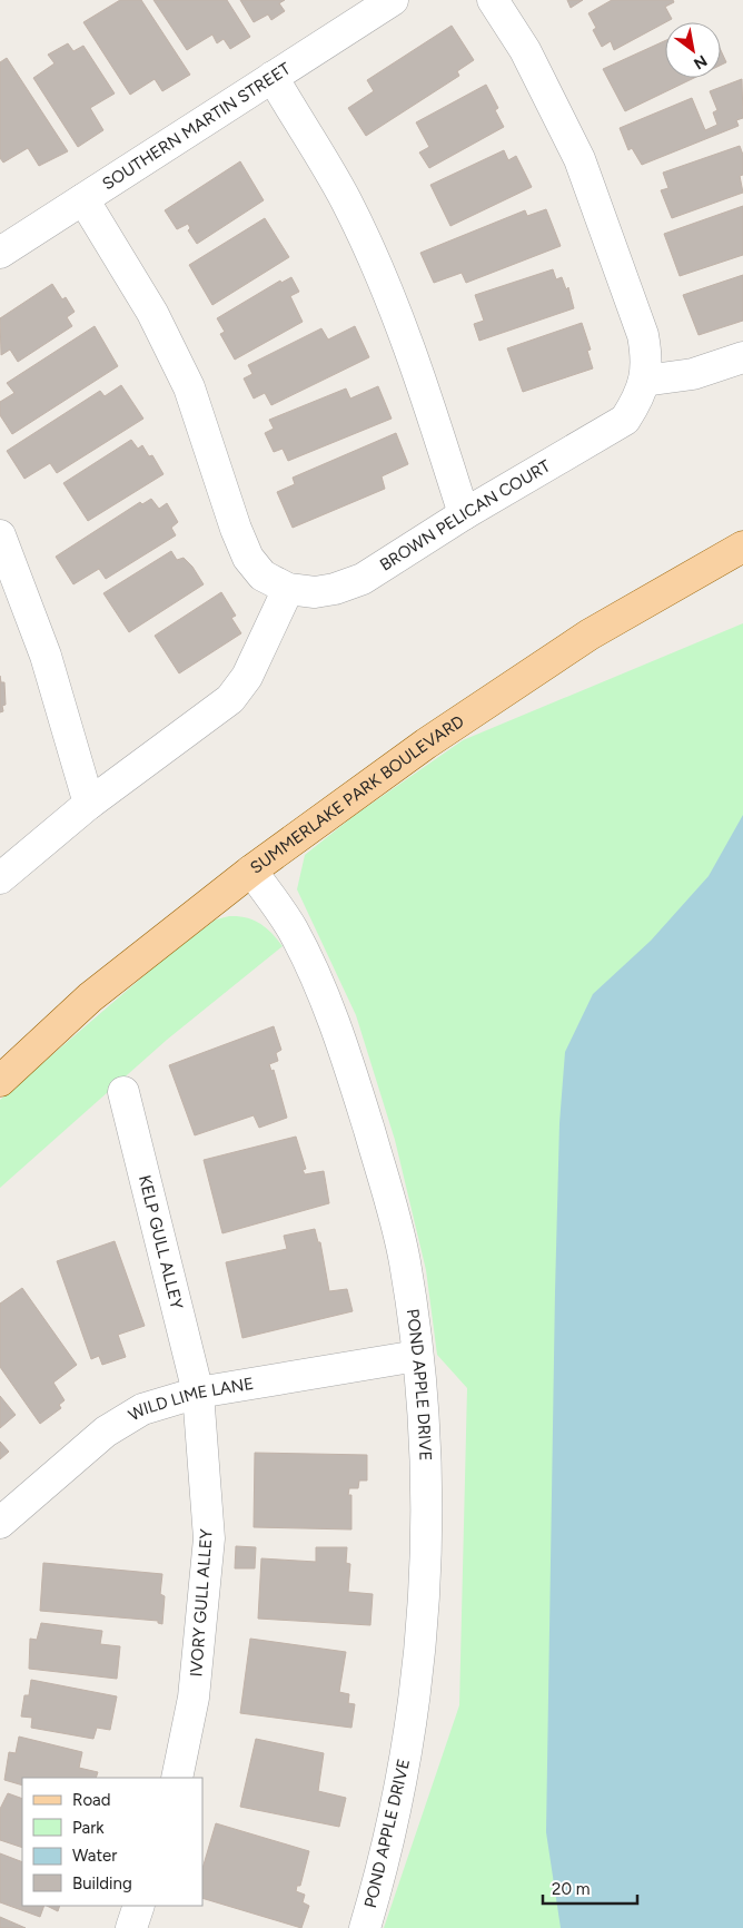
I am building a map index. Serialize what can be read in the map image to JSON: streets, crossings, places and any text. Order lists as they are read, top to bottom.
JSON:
{
  "streets": {
    "main road": ["SUMMERLAKE PARK BOULEVARD"],
    "street": [
      "SOUTHERN MARTIN STREET",
      "BROWN PELICAN COURT",
      "KELP GULL ALLEY",
      "POND APPLE DRIVE",
      "WILD LIME LANE",
      "IVORY GULL ALLEY"
    ]
  },
  "crossings": [
    ["SOUTHERN MARTIN STREET", "BROWN PELICAN COURT"],
    ["SUMMERLAKE PARK BOULEVARD", "POND APPLE DRIVE"],
    ["KELP GULL ALLEY", "WILD LIME LANE"],
    ["KELP GULL ALLEY", "IVORY GULL ALLEY"],
    ["POND APPLE DRIVE", "WILD LIME LANE"],
    ["WILD LIME LANE", "IVORY GULL ALLEY"]
  ],
  "legend": [
    "Road",
    "Park",
    "Water",
    "Building"
  ],
  "scale_bar": "20 m",
  "north": "bottom right"
}
